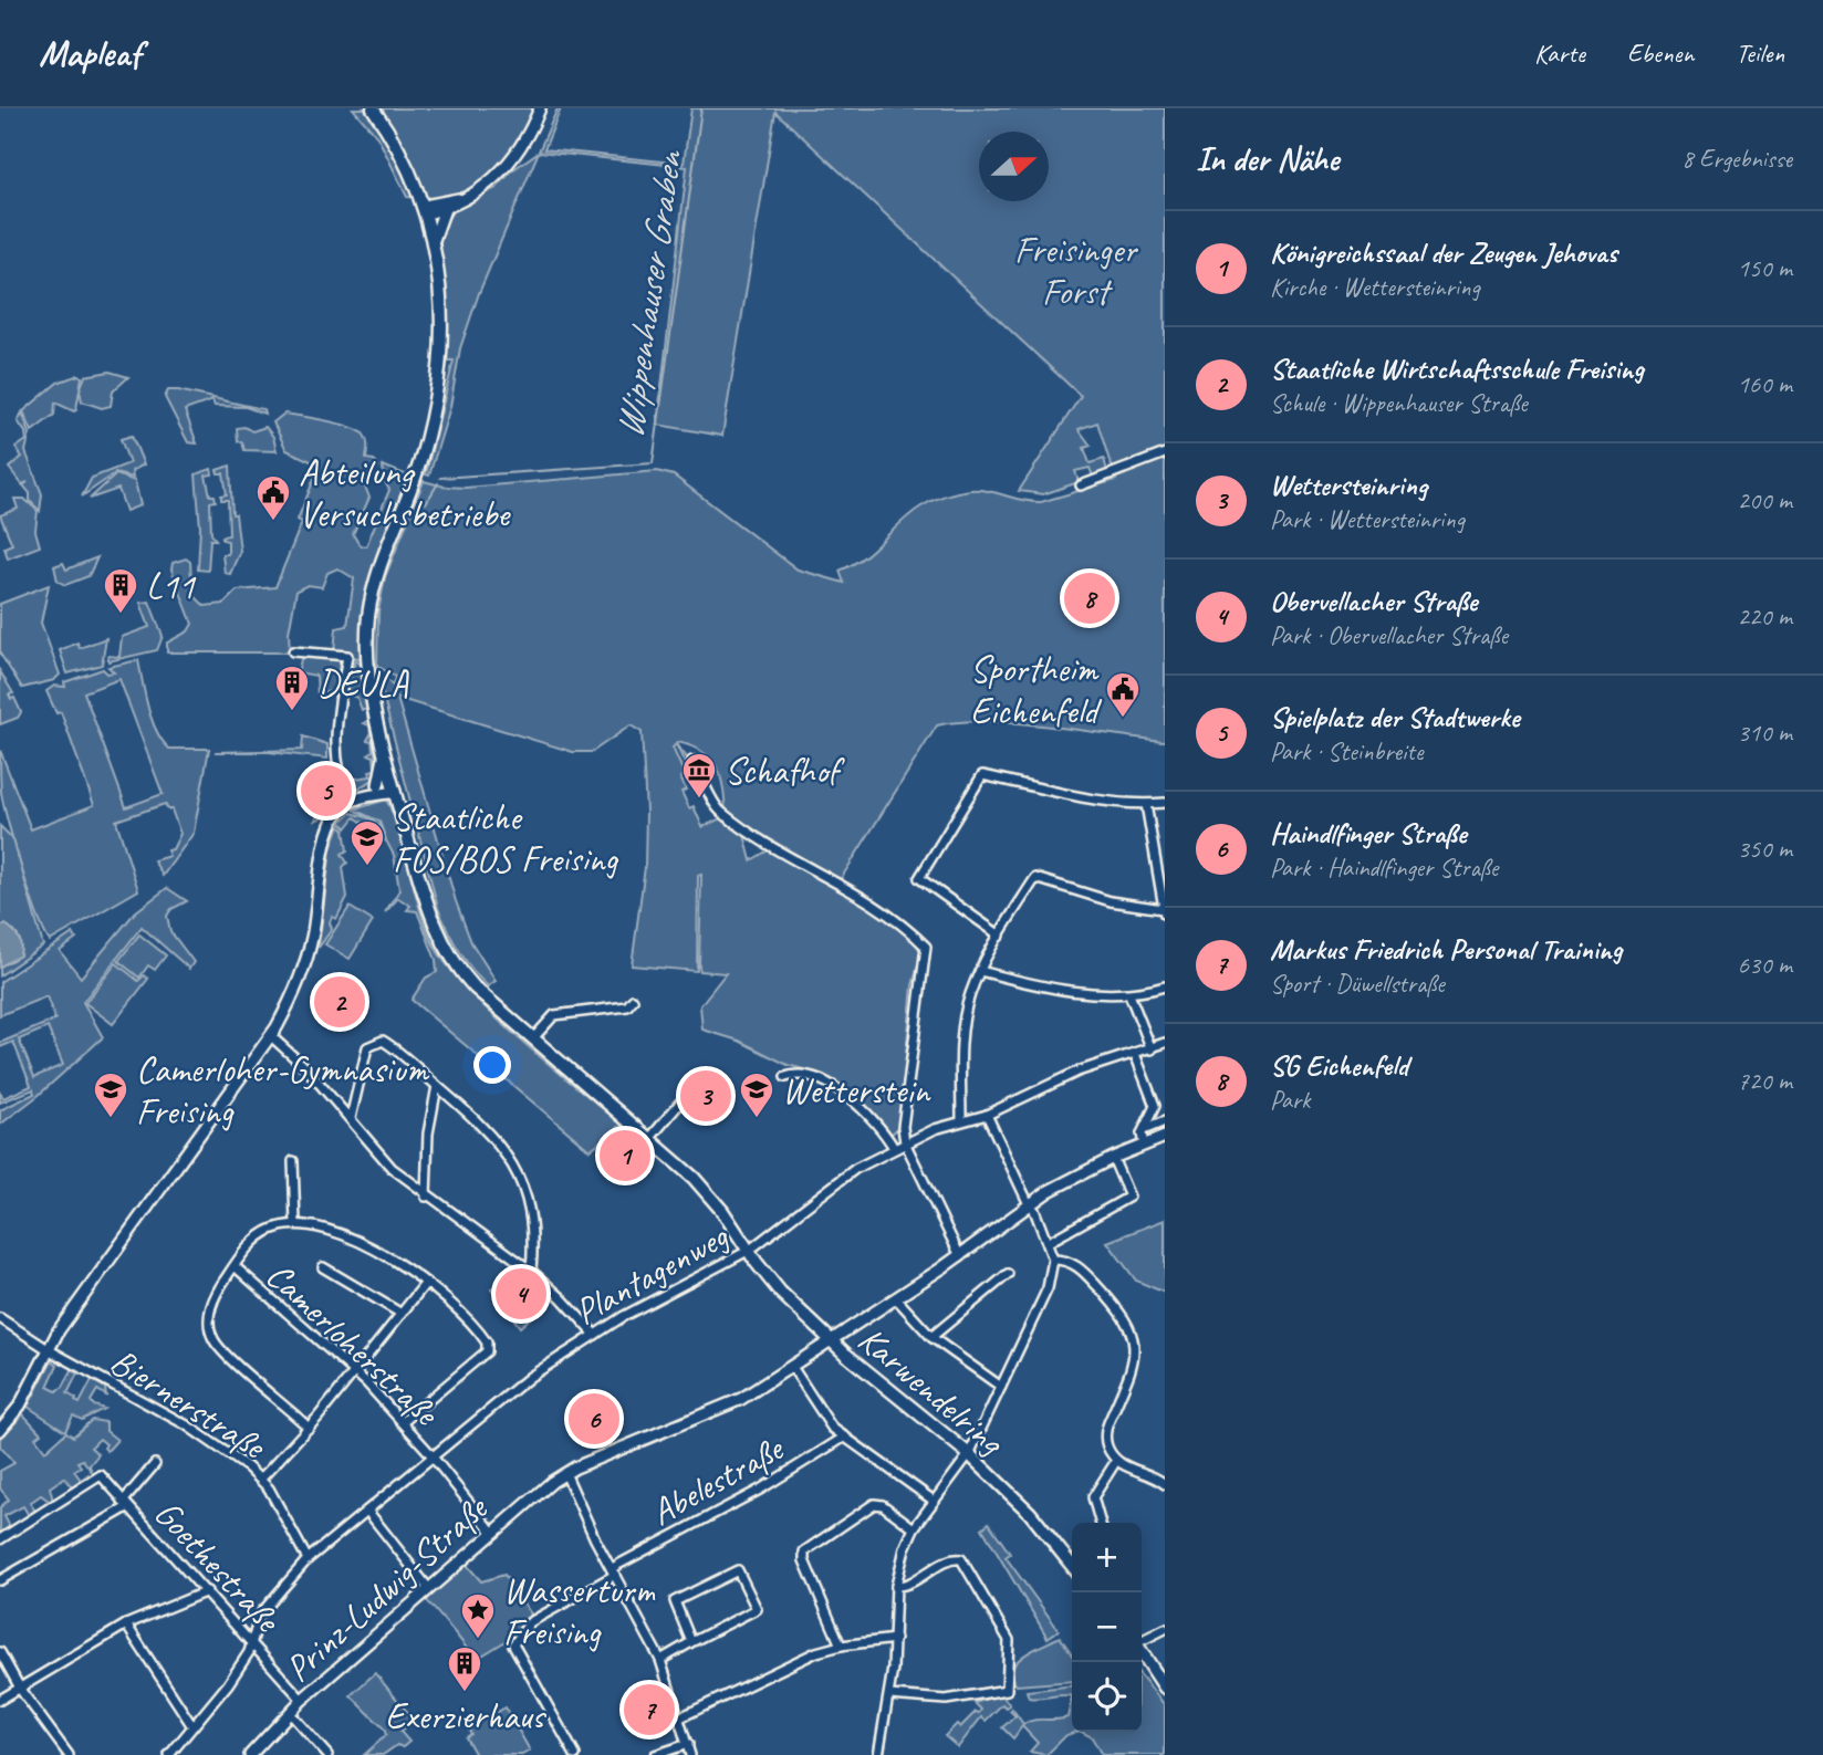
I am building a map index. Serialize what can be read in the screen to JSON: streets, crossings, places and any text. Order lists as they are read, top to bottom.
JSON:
{
  "streets": {
    "main road": ["Karwendelring"],
    "street": [
      "Plantagenweg",
      "Camerloherstraße",
      "Biernerstraße",
      "Abelestraße",
      "Goethestraße",
      "Prinz-Ludwig-Straße"
    ]
  },
  "crossings": [
    ["Plantagenweg", "Camerloherstraße"],
    ["Plantagenweg", "Karwendelring"],
    ["Plantagenweg", "Biernerstraße"],
    ["Plantagenweg", "Goethestraße"],
    ["Camerloherstraße", "Prinz-Ludwig-Straße"],
    ["Karwendelring", "Prinz-Ludwig-Straße"],
    ["Goethestraße", "Prinz-Ludwig-Straße"]
  ],
  "water": ["Wippenhauser Graben"],
  "parks": ["Freisinger Forst"],
  "places": {
    "public building": ["Abteilung Versuchsbetriebe", "Sportheim Eichenfeld"],
    "building": ["L11", "DEULA", "Exerzierhaus"],
    "museum": ["Schafhof"],
    "school or university": ["Staatliche FOS/BOS Freising", "Camerloher-Gymnasium Freising", "Wetterstein"],
    "place": ["Wasserturm Freising"]
  },
  "north": "right",
  "page": {
    "header": "Mapleaf",
    "nav": ["Karte", "Ebenen", "Teilen"],
    "heading": ["In der Nähe", "8 Ergebnisse"],
    "list": [
      {
        "mark": "1",
        "name": "Königreichssaal der Zeugen Jehovas",
        "note": "Kirche · Wettersteinring",
        "value": "150 m"
      },
      {
        "mark": "2",
        "name": "Staatliche Wirtschaftsschule Freising",
        "note": "Schule · Wippenhauser Straße",
        "value": "160 m"
      },
      {
        "mark": "3",
        "name": "Wettersteinring",
        "note": "Park · Wettersteinring",
        "value": "200 m"
      },
      {
        "mark": "4",
        "name": "Obervellacher Straße",
        "note": "Park · Obervellacher Straße",
        "value": "220 m"
      },
      {
        "mark": "5",
        "name": "Spielplatz der Stadtwerke",
        "note": "Park · Steinbreite",
        "value": "310 m"
      },
      {
        "mark": "6",
        "name": "Haindlfinger Straße",
        "note": "Park · Haindlfinger Straße",
        "value": "350 m"
      },
      {
        "mark": "7",
        "name": "Markus Friedrich Personal Training",
        "note": "Sport · Düwellstraße",
        "value": "630 m"
      },
      {
        "mark": "8",
        "name": "SG Eichenfeld",
        "note": "Park",
        "value": "720 m"
      }
    ],
    "pins": [
      "8",
      "5",
      "2",
      "3",
      "1",
      "4",
      "6",
      "7"
    ],
    "map_buttons": ["+", "−"]
  }
}
